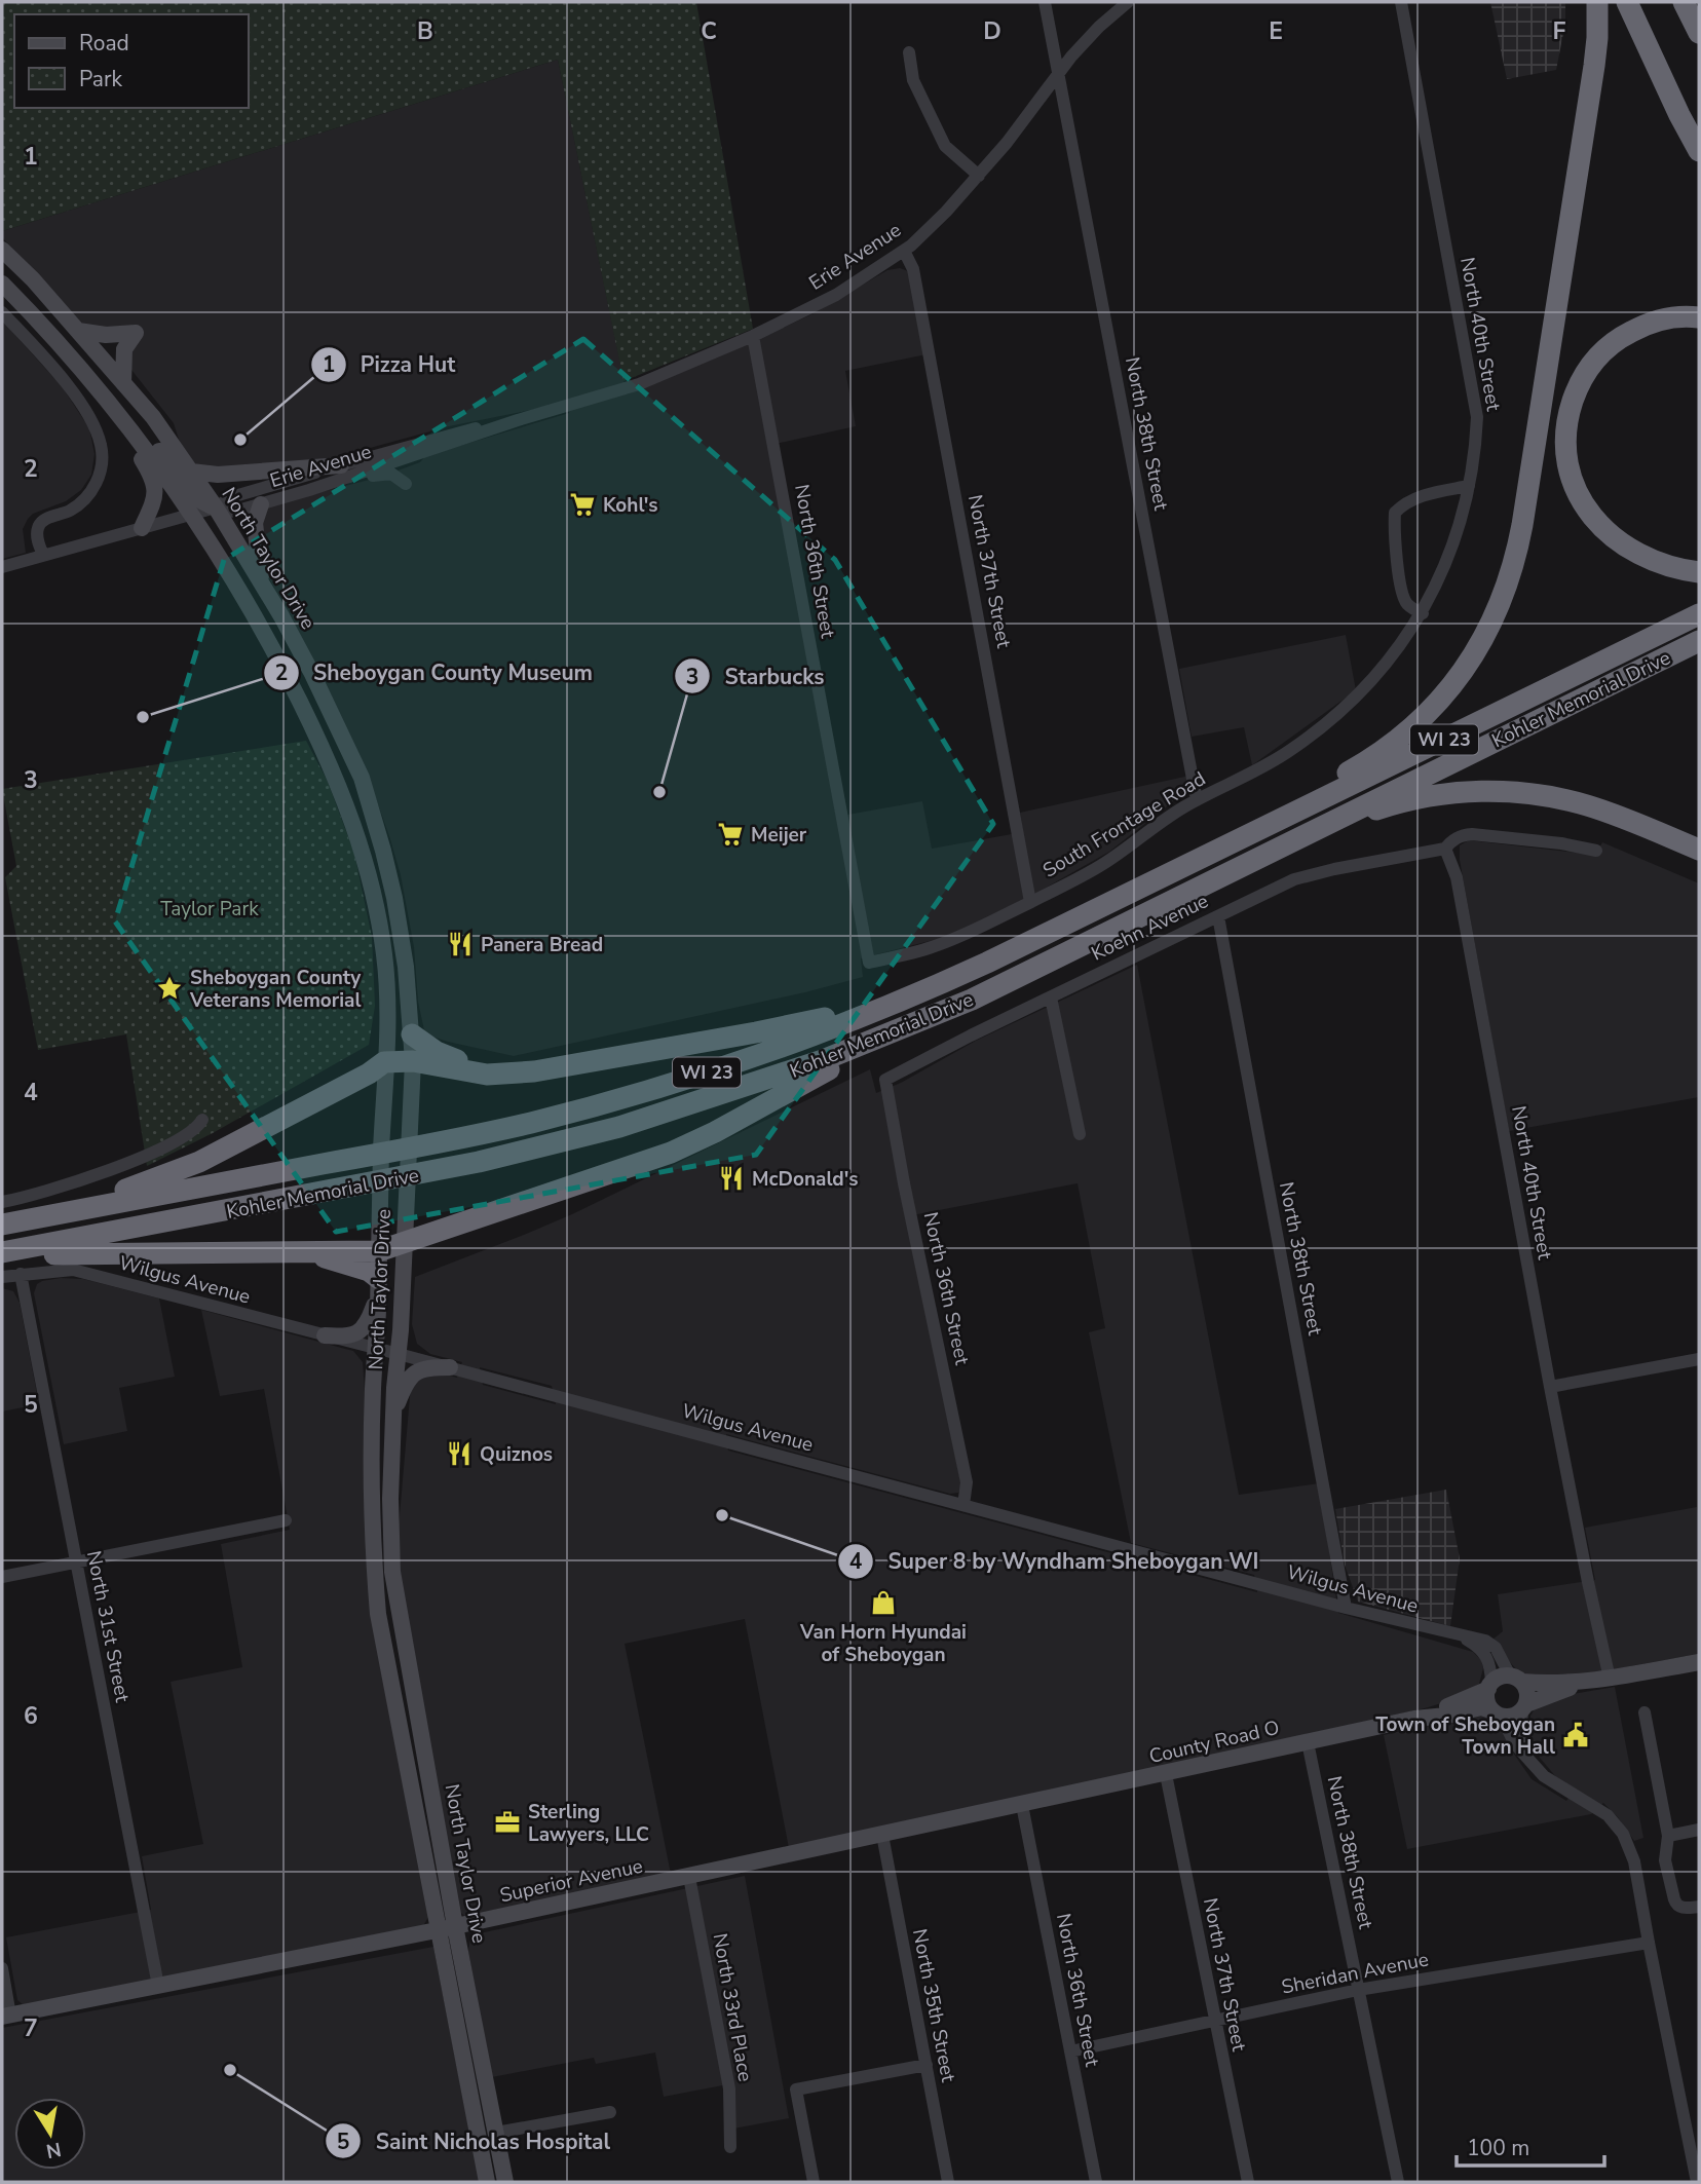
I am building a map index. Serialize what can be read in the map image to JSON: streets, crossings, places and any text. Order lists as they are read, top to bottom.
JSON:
{
  "streets": {
    "highway": ["Kohler Memorial Drive", "WI 23"],
    "main road": ["North Taylor Drive", "County Road O", "Superior Avenue"],
    "street": [
      "Erie Avenue",
      "North 40th Street",
      "North 38th Street",
      "North 36th Street",
      "North 37th Street",
      "South Frontage Road",
      "Koehn Avenue",
      "Wilgus Avenue",
      "North 31st Street",
      "Sheridan Avenue",
      "North 35th Street",
      "North 33rd Place"
    ]
  },
  "crossings": [
    ["Erie Avenue", "North 38th Street"],
    ["Erie Avenue", "North Taylor Drive"],
    ["Erie Avenue", "North 36th Street"],
    ["Erie Avenue", "North 37th Street"],
    ["North 40th Street", "South Frontage Road"],
    ["North 40th Street", "Koehn Avenue"],
    ["North 38th Street", "South Frontage Road"],
    ["North 38th Street", "Koehn Avenue"],
    ["North 38th Street", "Wilgus Avenue"],
    ["North 38th Street", "County Road O"],
    ["North 38th Street", "Sheridan Avenue"],
    ["North Taylor Drive", "Wilgus Avenue"],
    ["North Taylor Drive", "Superior Avenue"],
    ["North 36th Street", "South Frontage Road"],
    ["North 36th Street", "Koehn Avenue"],
    ["North 36th Street", "Wilgus Avenue"],
    ["North 36th Street", "County Road O"],
    ["North 36th Street", "Superior Avenue"],
    ["North 36th Street", "Sheridan Avenue"],
    ["North 37th Street", "South Frontage Road"],
    ["North 37th Street", "County Road O"],
    ["North 37th Street", "Sheridan Avenue"],
    ["Wilgus Avenue", "North 31st Street"],
    ["Wilgus Avenue", "County Road O"],
    ["North 31st Street", "Superior Avenue"],
    ["County Road O", "Superior Avenue"],
    ["Superior Avenue", "North 35th Street"],
    ["Superior Avenue", "North 33rd Place"]
  ],
  "parks": ["Taylor Park"],
  "places": {
    "other": [
      "Pizza Hut",
      "Sheboygan County Museum",
      "Starbucks",
      "Super 8 by Wyndham Sheboygan WI",
      "Saint Nicholas Hospital"
    ],
    "supermarket": ["Kohl's", "Meijer"],
    "restaurant": ["Panera Bread", "McDonald's", "Quiznos"],
    "place": ["Sheboygan County Veterans Memorial"],
    "shop": ["Van Horn Hyundai of Sheboygan"],
    "public building": ["Town of Sheboygan Town Hall"],
    "office": ["Sterling Lawyers, LLC"]
  },
  "legend": ["Road", "Park"],
  "scale_bar": "100 m",
  "north": "bottom",
  "grid": {
    "columns": [
      "B",
      "C",
      "D",
      "E",
      "F"
    ],
    "rows": [
      "1",
      "2",
      "3",
      "4",
      "5",
      "6",
      "7"
    ]
  }
}
